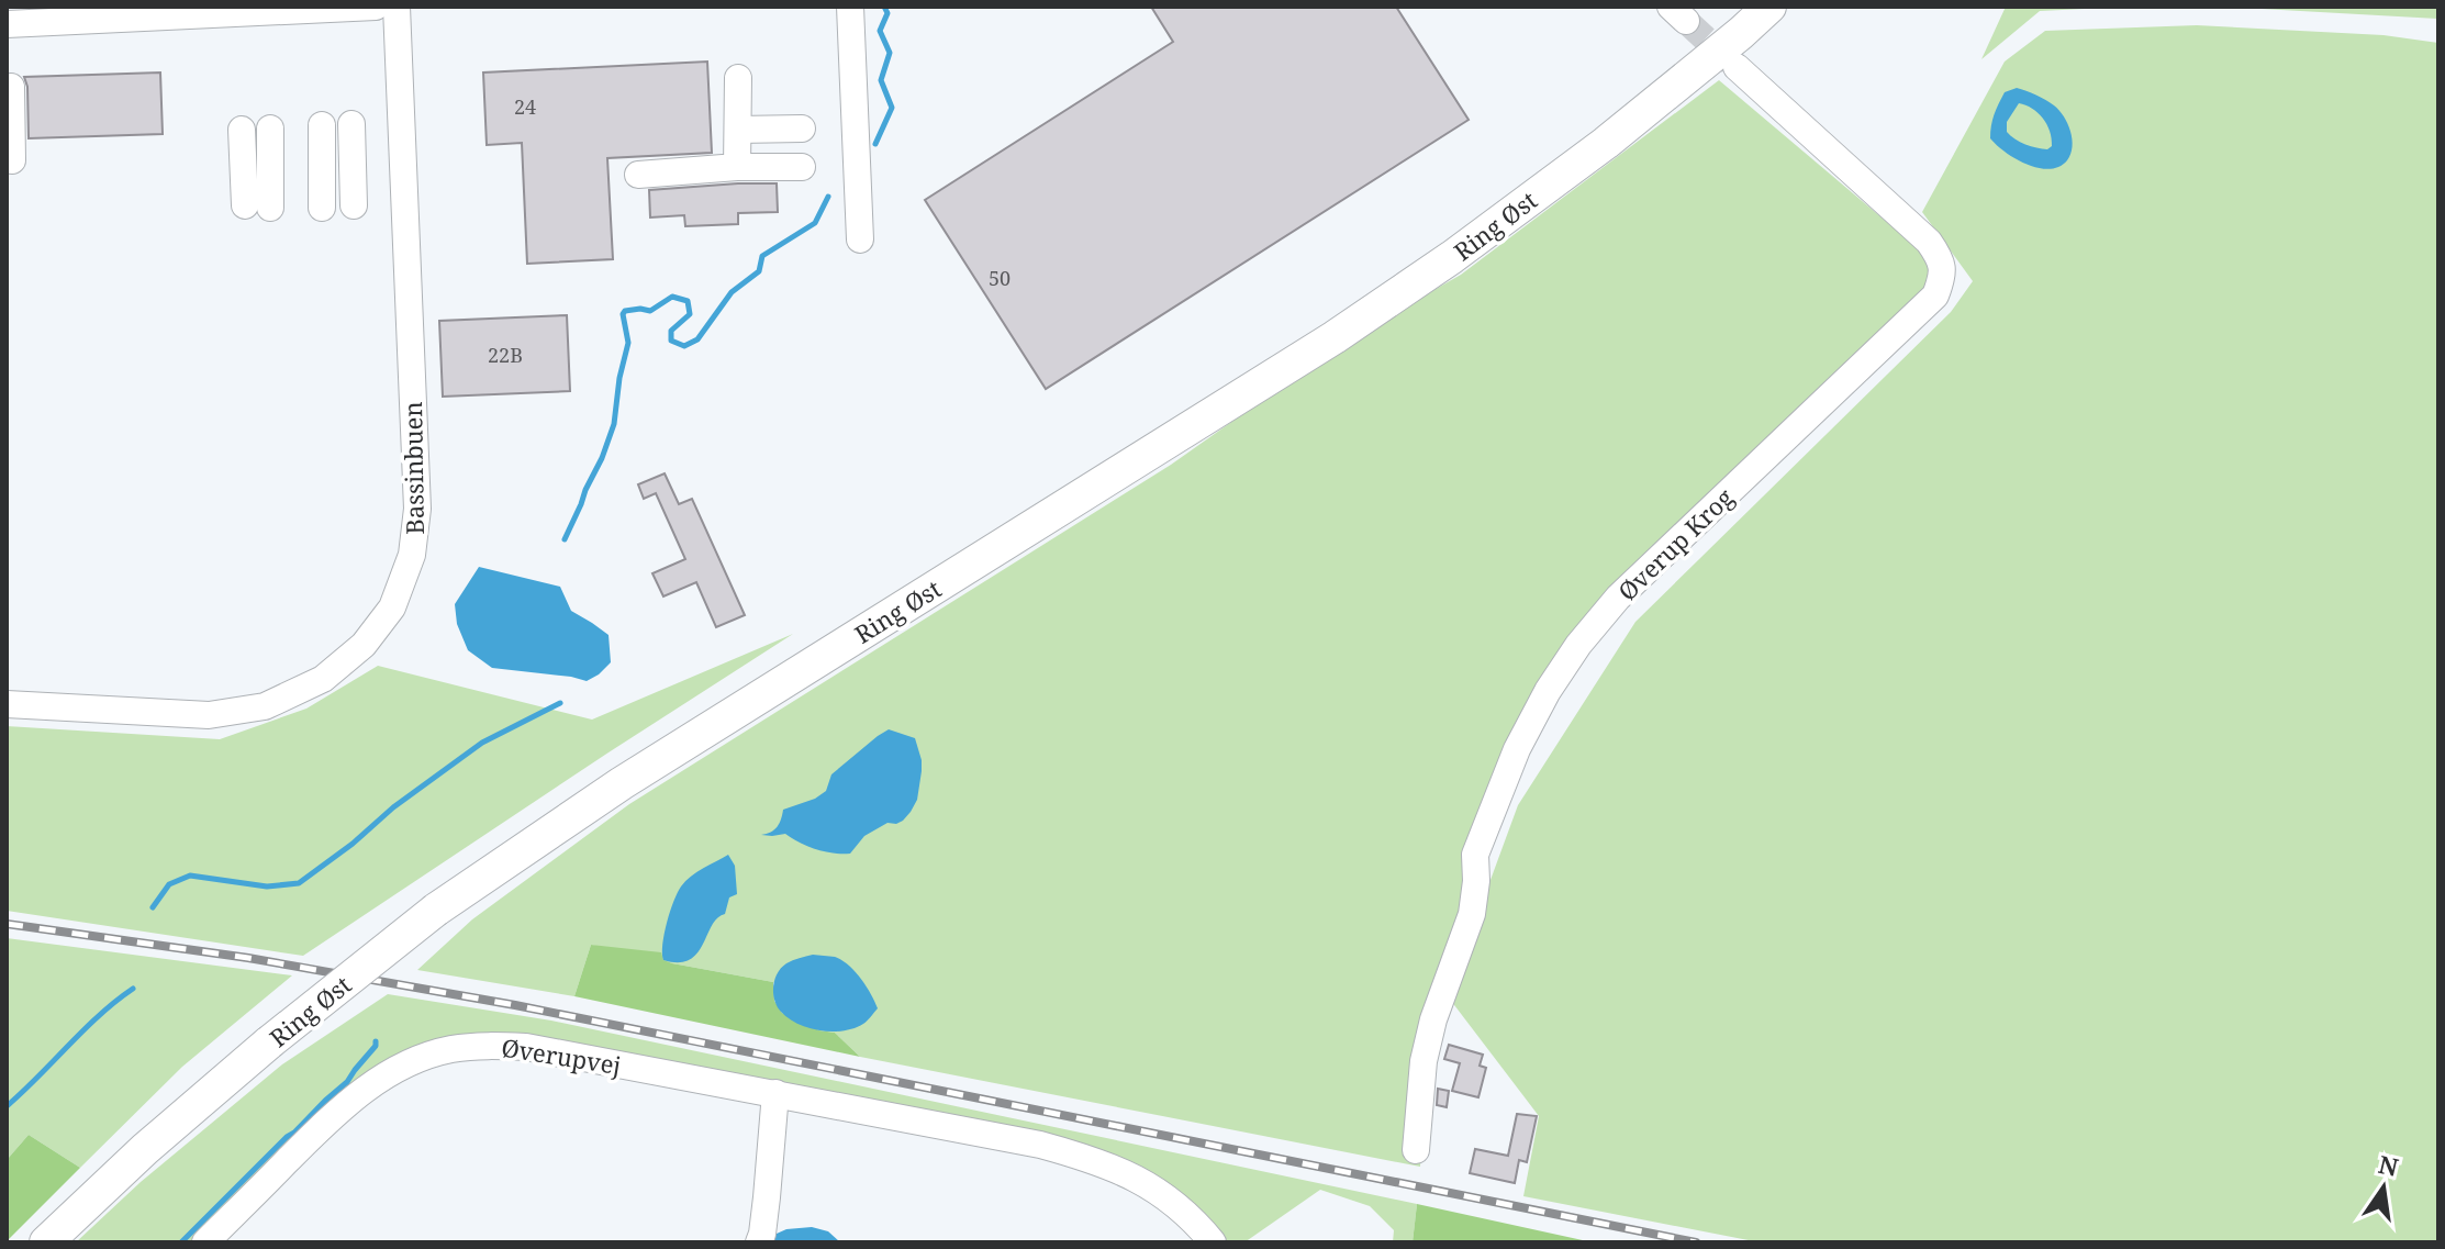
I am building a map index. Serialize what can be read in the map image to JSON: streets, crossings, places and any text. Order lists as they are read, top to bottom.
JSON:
{
  "streets": {
    "main road": ["Ring Øst"],
    "street": ["Bassinbuen", "Øverup Krog", "Øverupvej"]
  },
  "house_numbers": ["24", "50", "22B"],
  "north": "top"
}
